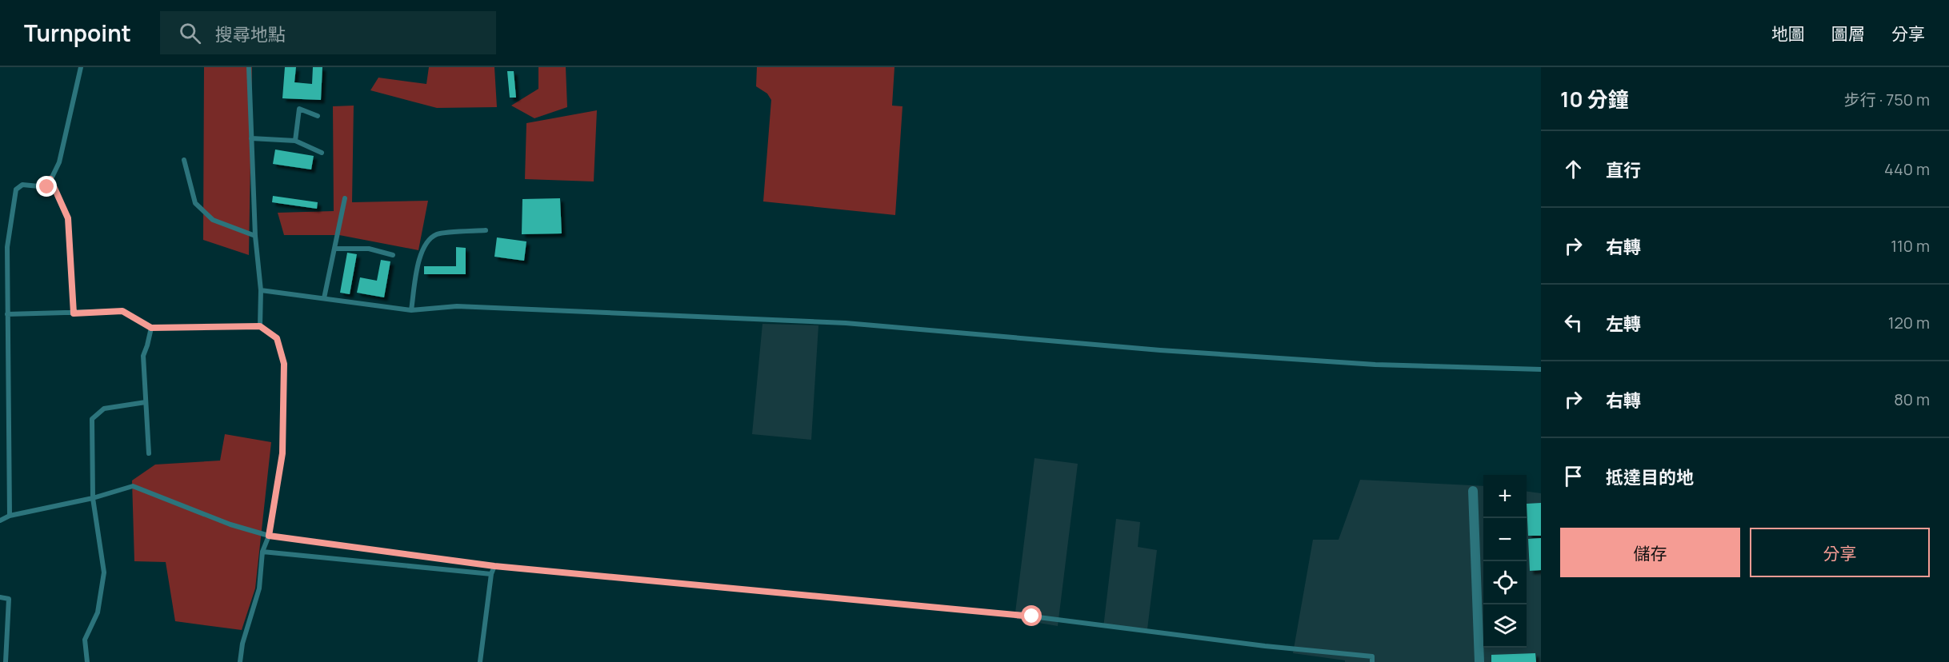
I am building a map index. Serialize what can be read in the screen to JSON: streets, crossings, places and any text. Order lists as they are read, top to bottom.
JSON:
{
  "page": {
    "header": "Turnpoint",
    "search": "搜尋地點",
    "nav": ["地圖", "圖層", "分享"],
    "heading": ["10 分鐘", "步行 · 750 m"],
    "list": [
      ["直行", "440 m"],
      ["右轉", "110 m"],
      ["左轉", "120 m"],
      ["右轉", "80 m"],
      "抵達目的地"
    ],
    "map_buttons": ["+", "−"],
    "buttons": ["儲存", "分享"]
  }
}
